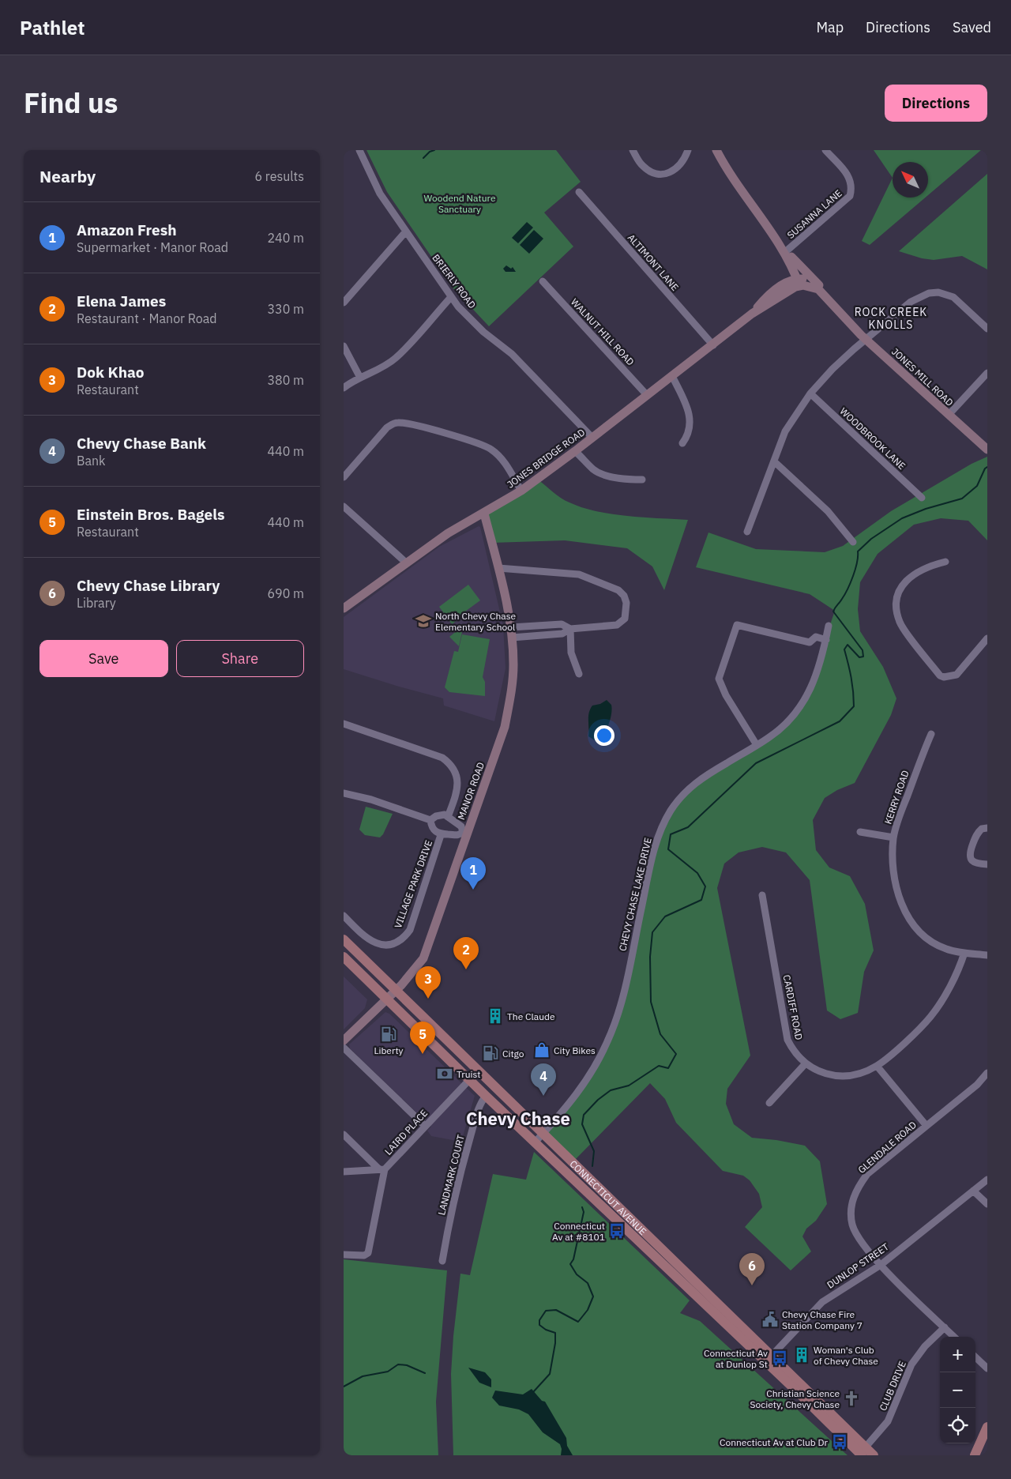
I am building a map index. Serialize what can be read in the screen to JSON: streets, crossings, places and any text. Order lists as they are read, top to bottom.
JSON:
{
  "streets": {
    "main road": [
      "JONES MILL ROAD",
      "JONES BRIDGE ROAD",
      "MANOR ROAD",
      "CONNECTICUT AVENUE"
    ],
    "street": [
      "SUSANNA LANE",
      "ALTIMONT LANE",
      "BRIERLY ROAD",
      "WALNUT HILL ROAD",
      "WOODBROOK LANE",
      "KERRY ROAD",
      "VILLAGE PARK DRIVE",
      "CHEVY CHASE LAKE DRIVE",
      "CARDIFF ROAD",
      "LAIRD PLACE",
      "GLENDALE ROAD",
      "LANDMARK COURT",
      "DUNLOP STREET",
      "CLUB DRIVE"
    ]
  },
  "crossings": [
    ["ALTIMONT LANE", "JONES BRIDGE ROAD"],
    ["BRIERLY ROAD", "JONES BRIDGE ROAD"],
    ["WALNUT HILL ROAD", "JONES BRIDGE ROAD"],
    ["JONES MILL ROAD", "JONES BRIDGE ROAD"],
    ["JONES BRIDGE ROAD", "MANOR ROAD"],
    ["MANOR ROAD", "CONNECTICUT AVENUE"],
    ["KERRY ROAD", "CARDIFF ROAD"],
    ["CHEVY CHASE LAKE DRIVE", "CONNECTICUT AVENUE"],
    ["LAIRD PLACE", "CONNECTICUT AVENUE"],
    ["GLENDALE ROAD", "DUNLOP STREET"],
    ["GLENDALE ROAD", "CLUB DRIVE"],
    ["LANDMARK COURT", "CONNECTICUT AVENUE"],
    ["CONNECTICUT AVENUE", "DUNLOP STREET"],
    ["CONNECTICUT AVENUE", "CLUB DRIVE"]
  ],
  "districts": ["ROCK CREEK KNOLLS", "Chevy Chase"],
  "parks": ["Woodend Nature Sanctuary"],
  "places": {
    "school or university": ["North Chevy Chase Elementary School"],
    "building": ["The Claude", "Woman's Club of Chevy Chase"],
    "fuel station": ["Liberty", "Citgo"],
    "shop": ["City Bikes"],
    "bank": ["Truist"],
    "bus stop": ["Connecticut Av at #8101", "Connecticut Av at Dunlop St", "Connecticut Av at Club Dr"],
    "public building": ["Chevy Chase Fire Station Company 7"],
    "church": ["Christian Science Society, Chevy Chase"]
  },
  "north": "top left",
  "page": {
    "header": "Pathlet",
    "nav": ["Map", "Directions", "Saved"],
    "title": "Find us",
    "buttons": [
      "Directions",
      ["Save", "Share"]
    ],
    "heading": ["Nearby", "6 results"],
    "list": [
      {
        "mark": "1",
        "name": "Amazon Fresh",
        "note": "Supermarket · Manor Road",
        "value": "240 m"
      },
      {
        "mark": "2",
        "name": "Elena James",
        "note": "Restaurant · Manor Road",
        "value": "330 m"
      },
      {
        "mark": "3",
        "name": "Dok Khao",
        "note": "Restaurant",
        "value": "380 m"
      },
      {
        "mark": "4",
        "name": "Chevy Chase Bank",
        "note": "Bank",
        "value": "440 m"
      },
      {
        "mark": "5",
        "name": "Einstein Bros. Bagels",
        "note": "Restaurant",
        "value": "440 m"
      },
      {
        "mark": "6",
        "name": "Chevy Chase Library",
        "note": "Library",
        "value": "690 m"
      }
    ],
    "pins": [
      "1",
      "2",
      "3",
      "5",
      "4",
      "6"
    ],
    "map_buttons": ["+", "−"]
  }
}
